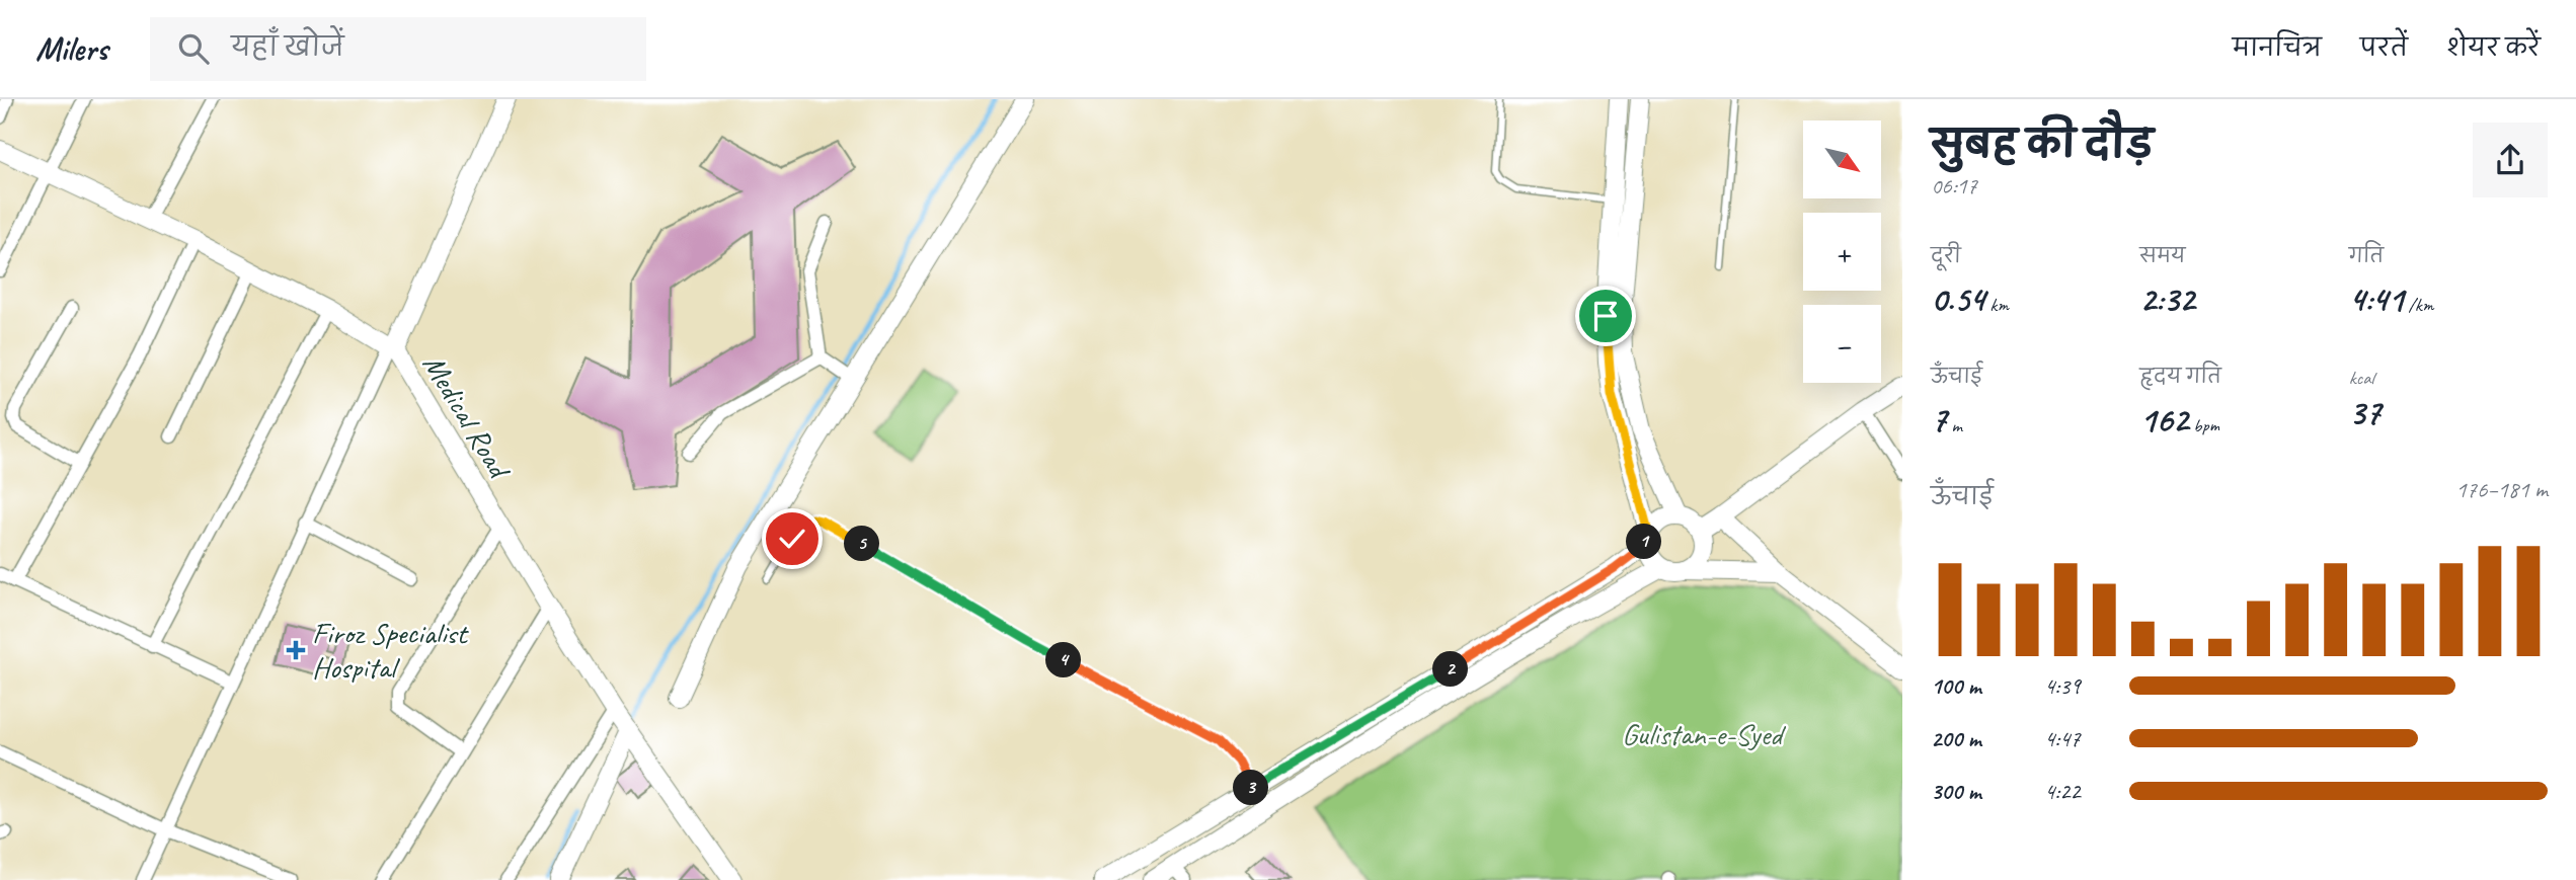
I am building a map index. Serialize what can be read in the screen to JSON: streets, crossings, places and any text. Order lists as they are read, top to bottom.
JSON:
{
  "streets": {
    "street": ["Medical Road"]
  },
  "parks": ["Gulistan-e-Syed"],
  "places": {
    "health": ["Firoz Specialist Hospital"]
  },
  "north": "bottom right",
  "page": {
    "header": "Milers",
    "search": "यहाँ खोजें",
    "nav": ["मानचित्र", "परतें", "शेयर करें"],
    "heading": ["सुबह की दौड़", "06:17"],
    "map_buttons": ["+", "−"],
    "stats": [
      ["दूरी", "0.54 km"],
      ["समय", "2:32"],
      ["गति", "4:41 /km"],
      ["ऊँचाई", "7 m"],
      ["हृदय गति", "162 bpm"],
      ["kcal", "37"]
    ],
    "chart": ["ऊँचाई", "176–181 m"],
    "pins": [
      "1",
      "5",
      "4",
      "2",
      "3"
    ],
    "list": [
      {
        "name": "100 m",
        "note": "4:39"
      },
      {
        "name": "200 m",
        "note": "4:47"
      },
      {
        "name": "300 m",
        "note": "4:22"
      }
    ]
  }
}
